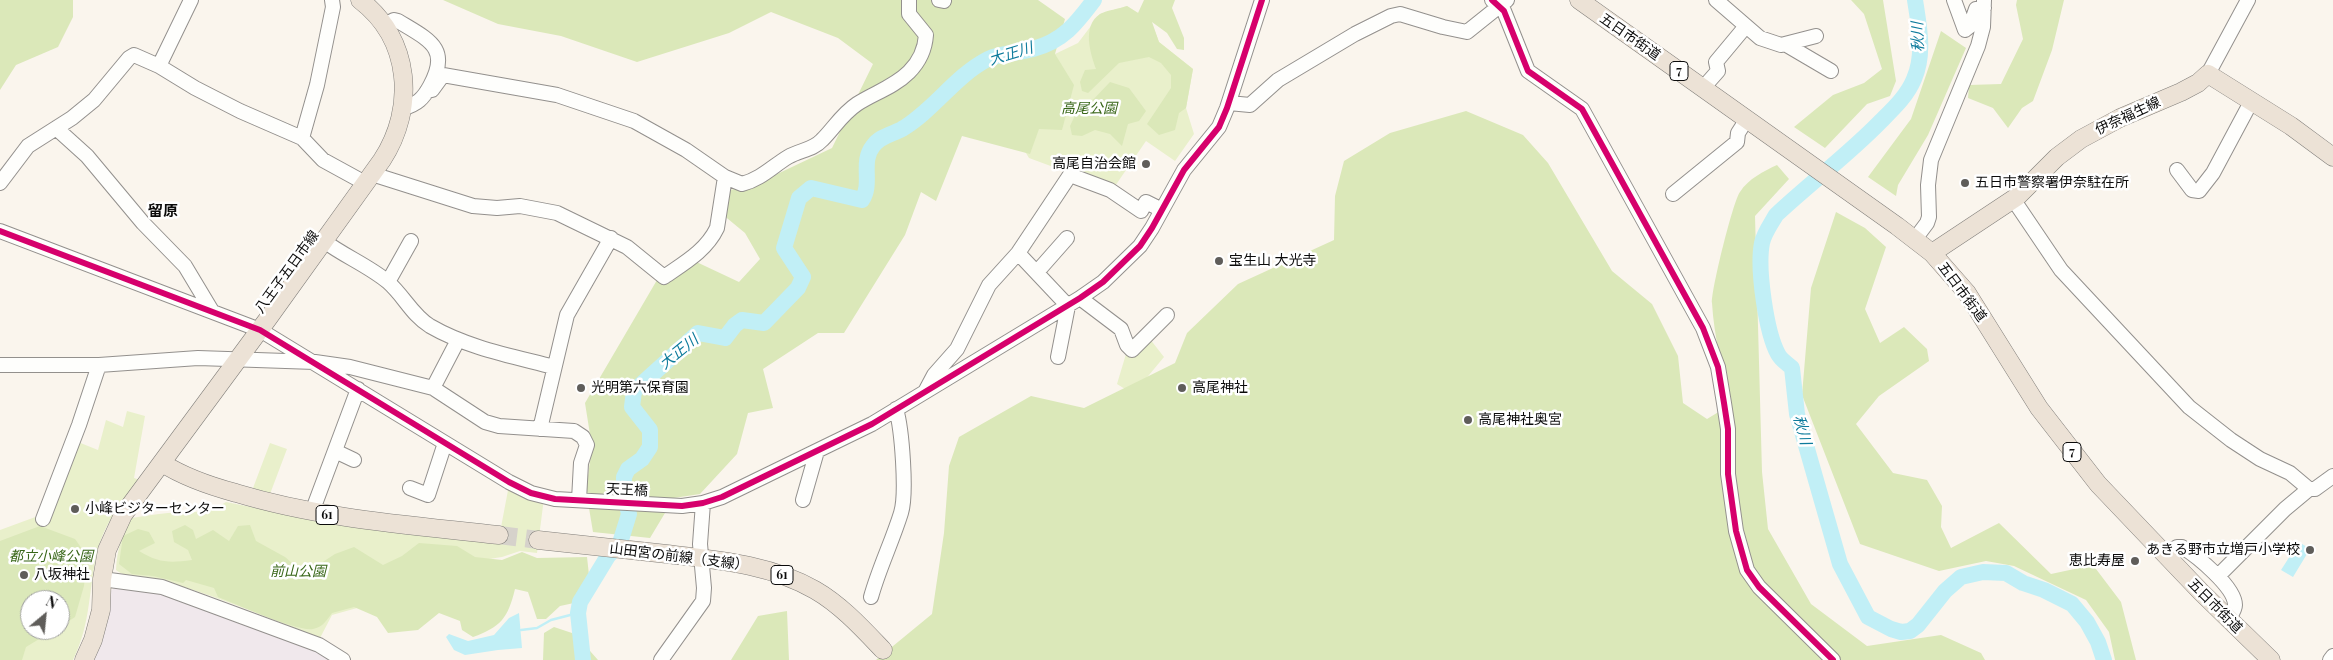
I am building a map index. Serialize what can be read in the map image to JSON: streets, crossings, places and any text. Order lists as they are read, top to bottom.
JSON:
{
  "streets": {
    "main road": [
      "五日市街道",
      "7",
      "伊奈福生線",
      "八王子五日市線",
      "61",
      "山田宮の前線（支線）"
    ],
    "street": ["天王橋"]
  },
  "crossings": [
    ["五日市街道", "伊奈福生線"],
    ["八王子五日市線", "天王橋"],
    ["八王子五日市線", "61"]
  ],
  "districts": ["留原"],
  "water": ["秋川", "大正川"],
  "parks": ["高尾公園", "都立小峰公園", "前山公園"],
  "places": [
    "高尾自治会館",
    "五日市警察署伊奈駐在所",
    "宝生山 大光寺",
    "光明第六保育園",
    "高尾神社",
    "高尾神社奥宮",
    "小峰ビジターセンター",
    "あきる野市立増戸小学校",
    "恵比寿屋",
    "八坂神社"
  ],
  "north": "top right"
}
